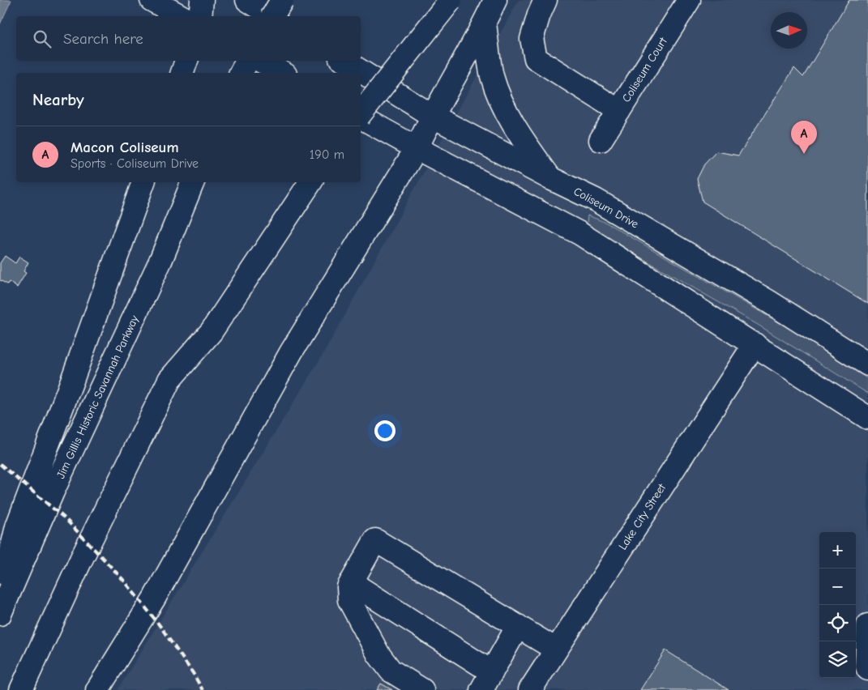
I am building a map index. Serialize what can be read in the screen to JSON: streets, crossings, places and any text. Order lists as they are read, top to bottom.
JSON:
{
  "streets": {
    "main road": [
      "Coliseum Court",
      "Coliseum Drive",
      "Jim Gillis Historic Savannah Parkway",
      "Lake City Street"
    ]
  },
  "north": "right",
  "page": {
    "search": "Search here",
    "heading": "Nearby",
    "pins": "A",
    "list": [
      {
        "mark": "A",
        "name": "Macon Coliseum",
        "note": "Sports · Coliseum Drive",
        "value": "190 m"
      }
    ],
    "map_buttons": ["+", "−"]
  }
}
